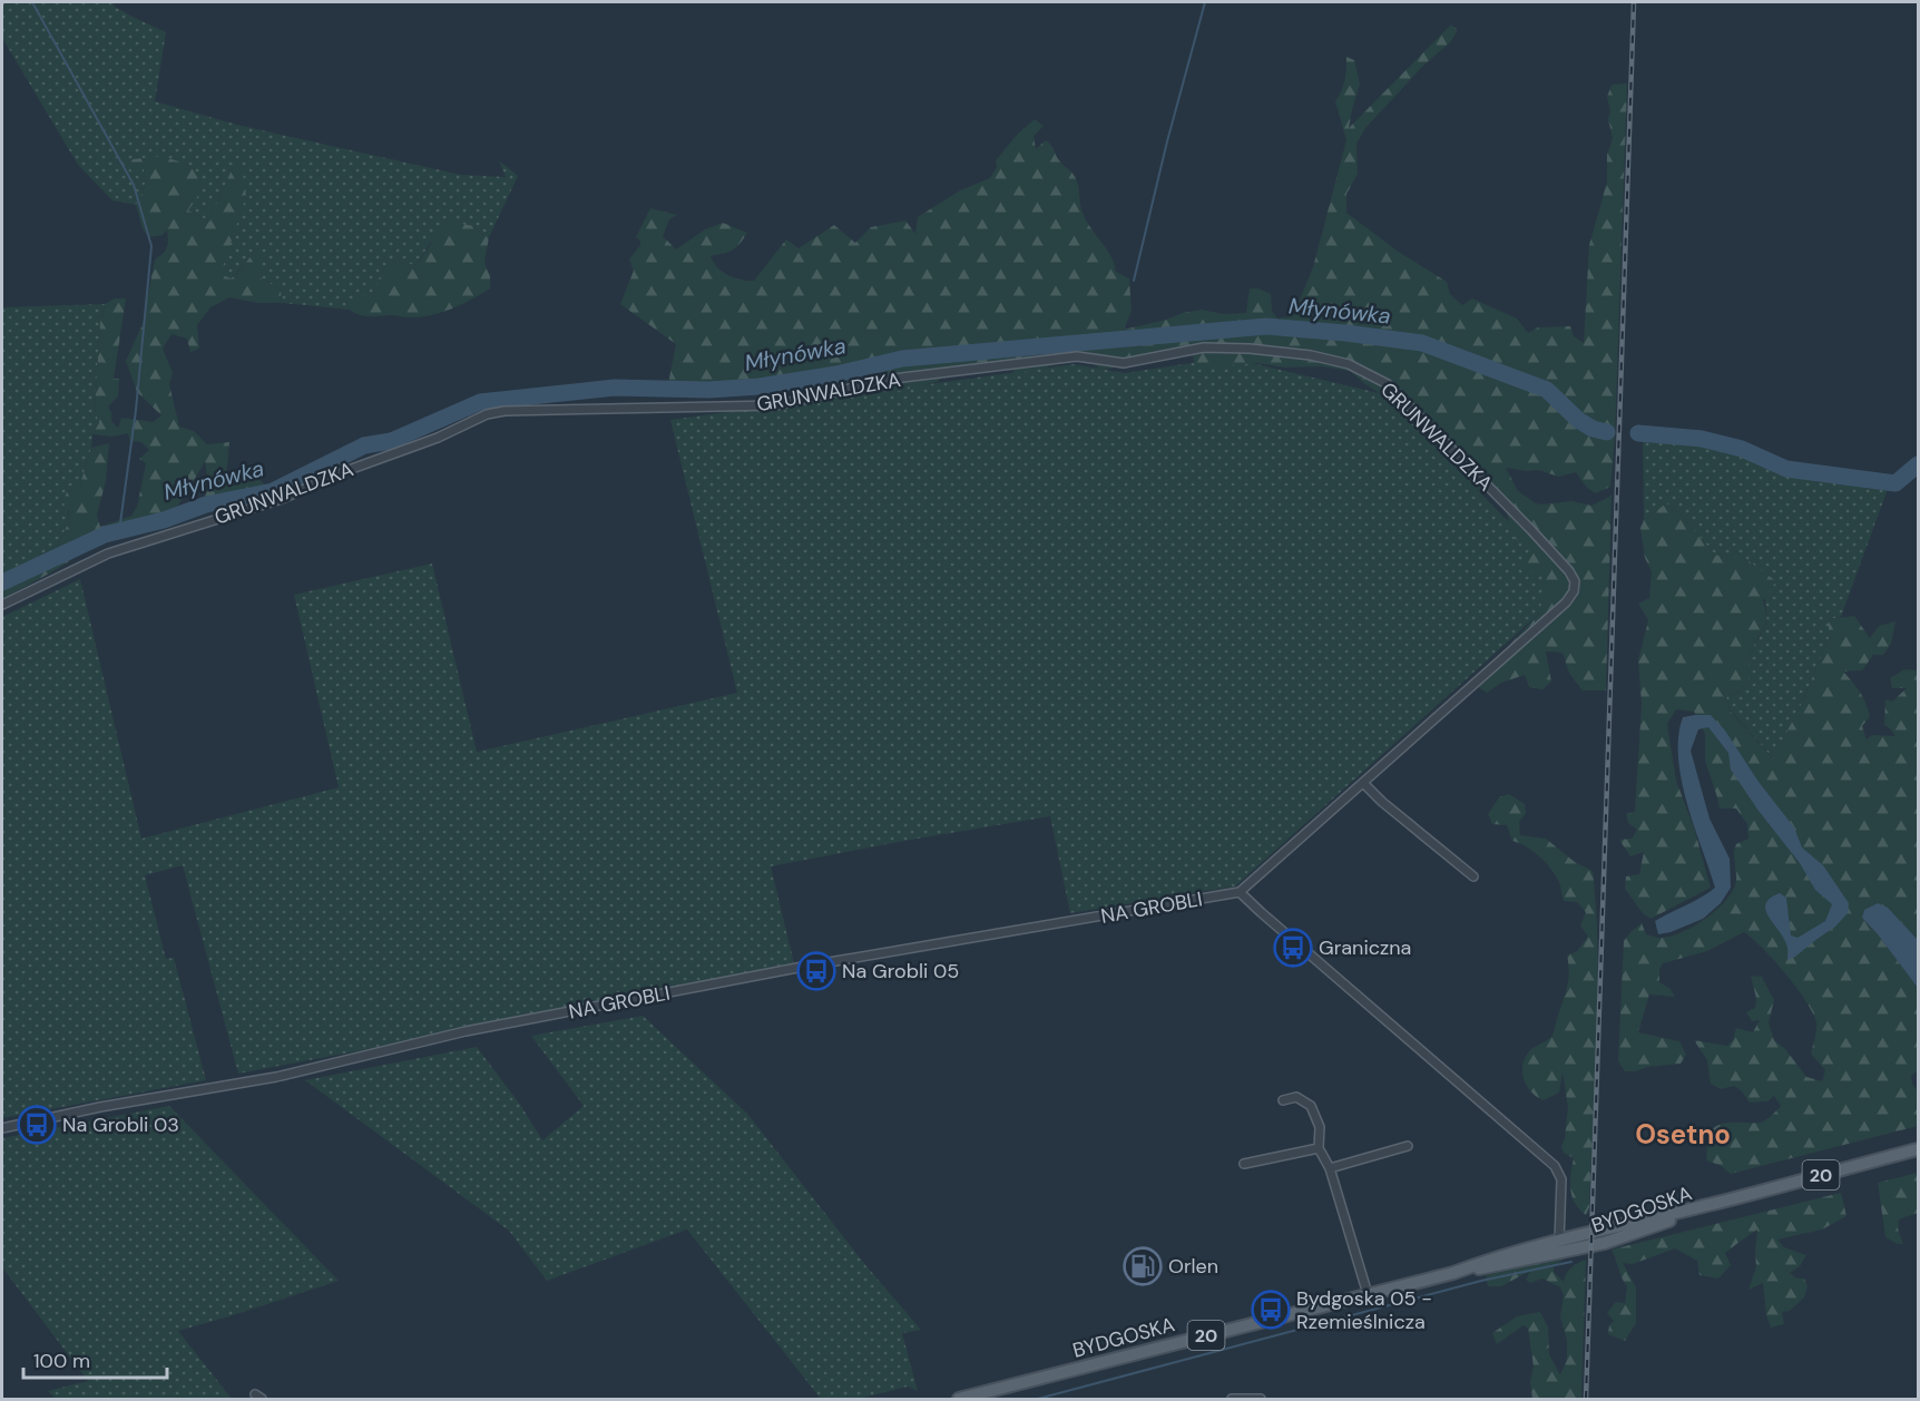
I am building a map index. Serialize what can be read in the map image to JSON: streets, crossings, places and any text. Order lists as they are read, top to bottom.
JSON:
{
  "streets": {
    "main road": ["20", "BYDGOSKA"],
    "street": ["GRUNWALDZKA", "NA GROBLI"]
  },
  "districts": ["Osetno"],
  "water": ["Młynówka"],
  "places": {
    "bus stop": [
      "Graniczna",
      "Na Grobli 05",
      "Na Grobli 03",
      "Bydgoska 05 - Rzemieślnicza"
    ],
    "fuel station": ["Orlen"]
  },
  "scale_bar": "100 m"
}
